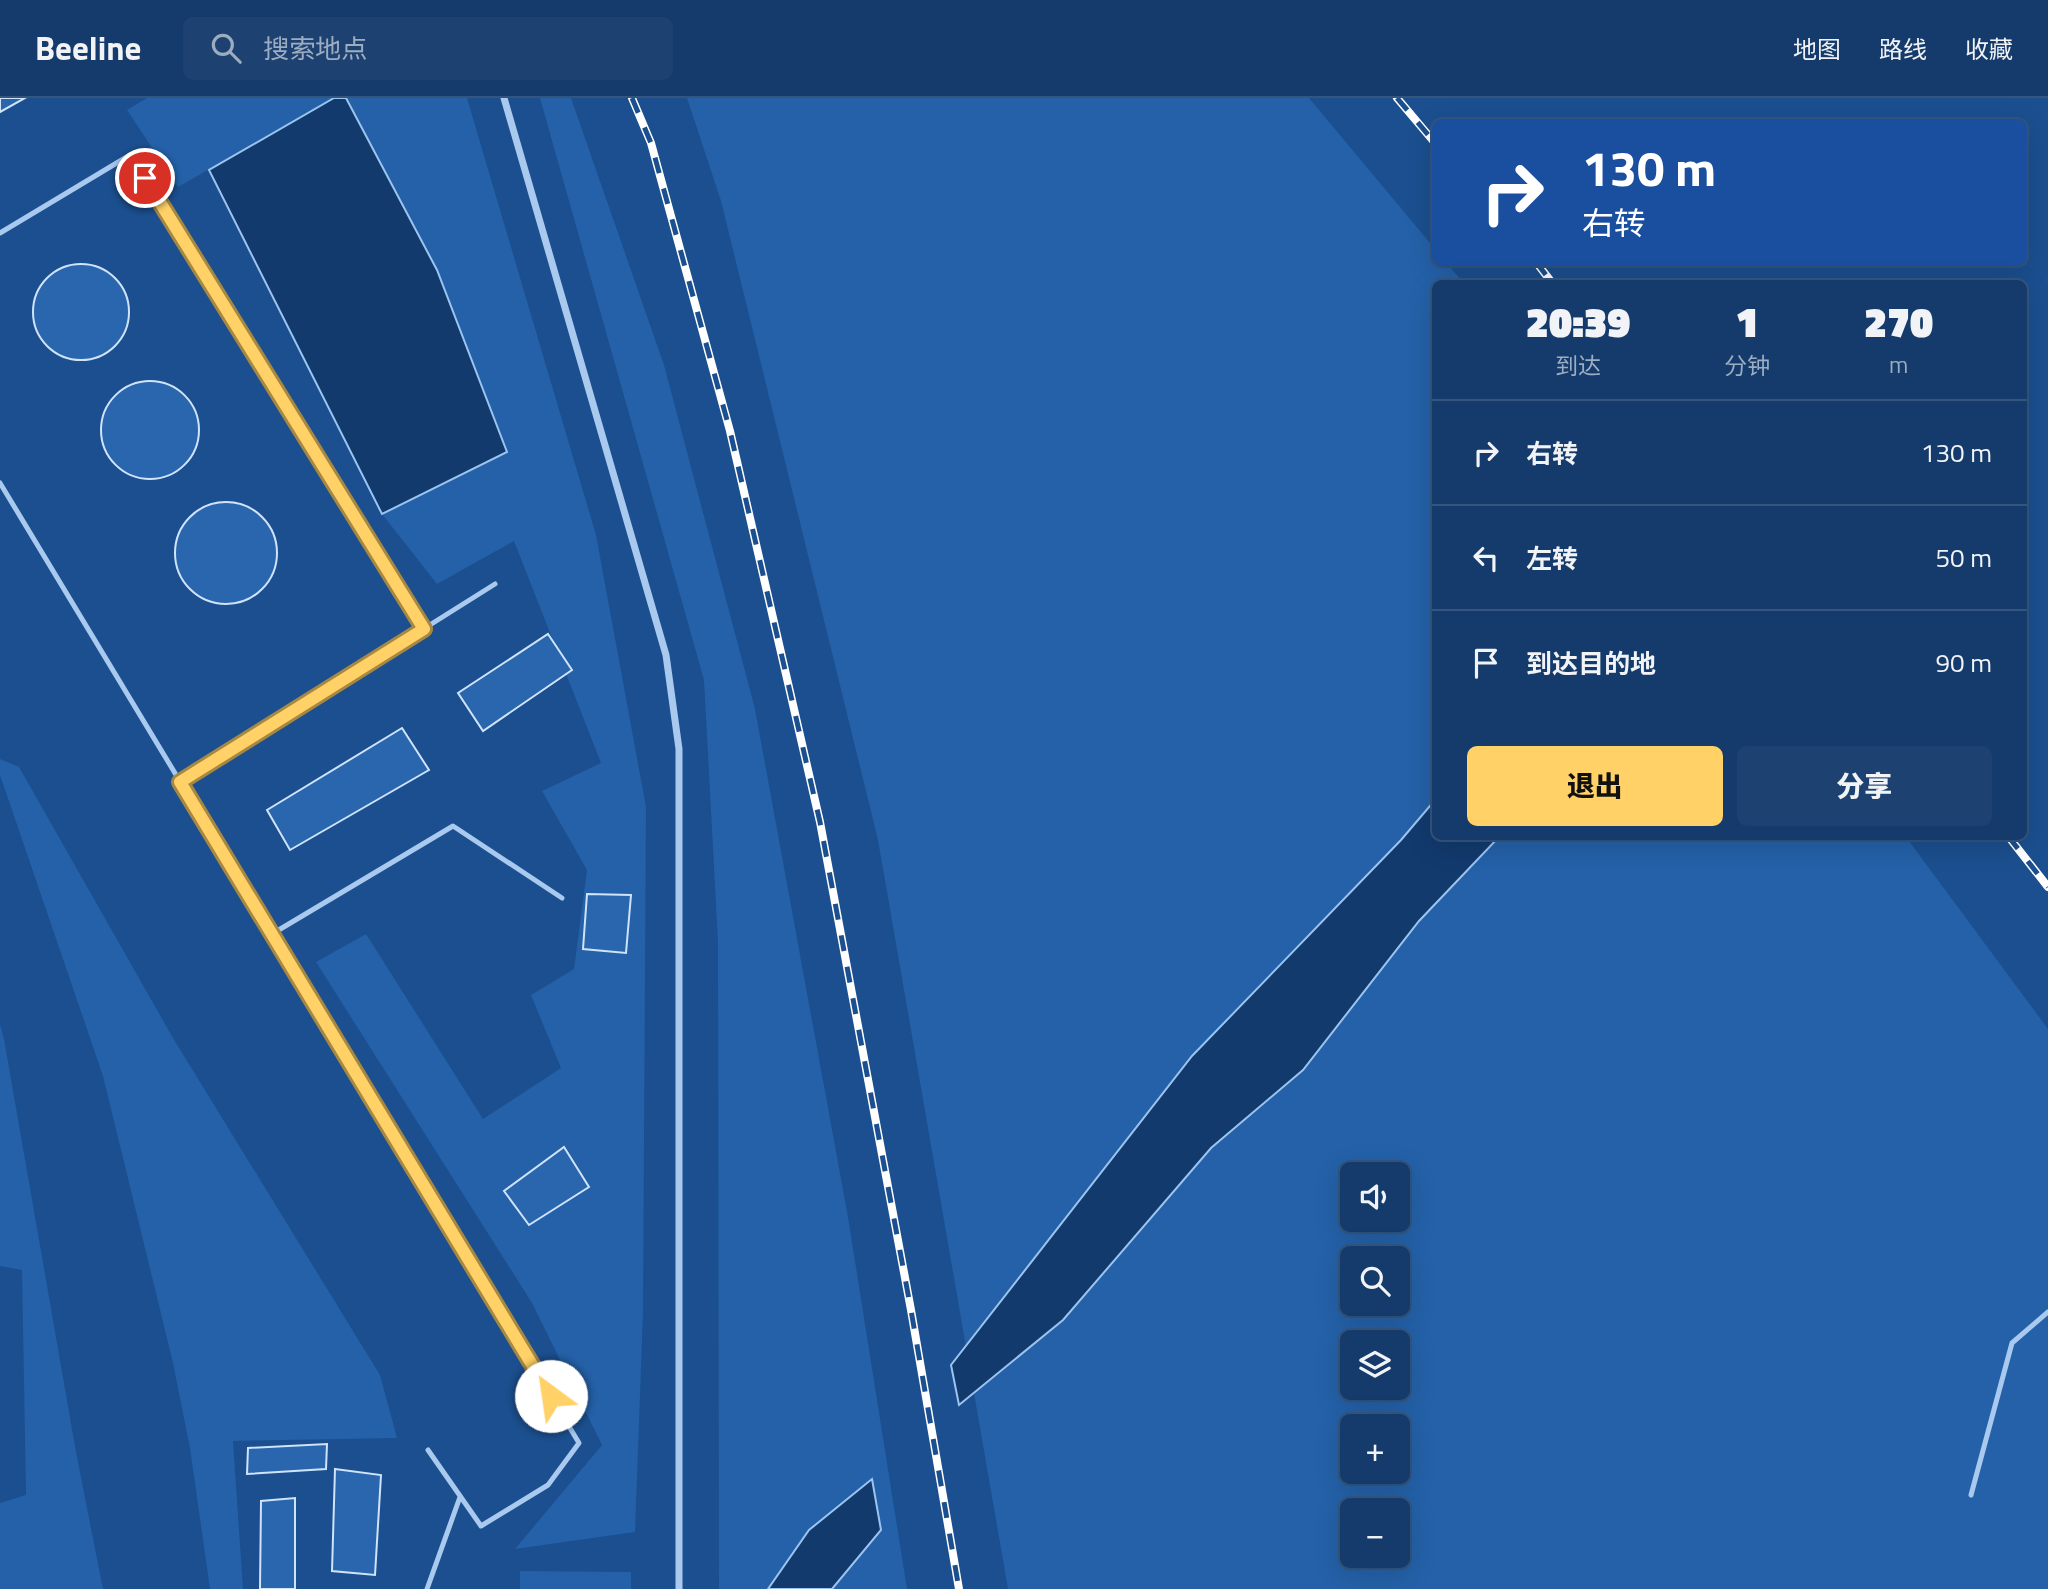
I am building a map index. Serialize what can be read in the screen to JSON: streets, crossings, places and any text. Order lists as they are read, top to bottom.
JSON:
{
  "page": {
    "header": "Beeline",
    "search": "搜索地点",
    "nav": ["地图", "路线", "收藏"],
    "turn": ["130 m", "右转"],
    "eta": [
      "20:39",
      "到达",
      "1",
      "分钟",
      "270",
      "m"
    ],
    "list": [
      {
        "name": "右转",
        "value": "130 m"
      },
      {
        "name": "左转",
        "value": "50 m"
      },
      {
        "name": "到达目的地",
        "value": "90 m"
      }
    ],
    "buttons": ["退出", "分享"],
    "map_buttons": ["+", "−"]
  }
}
